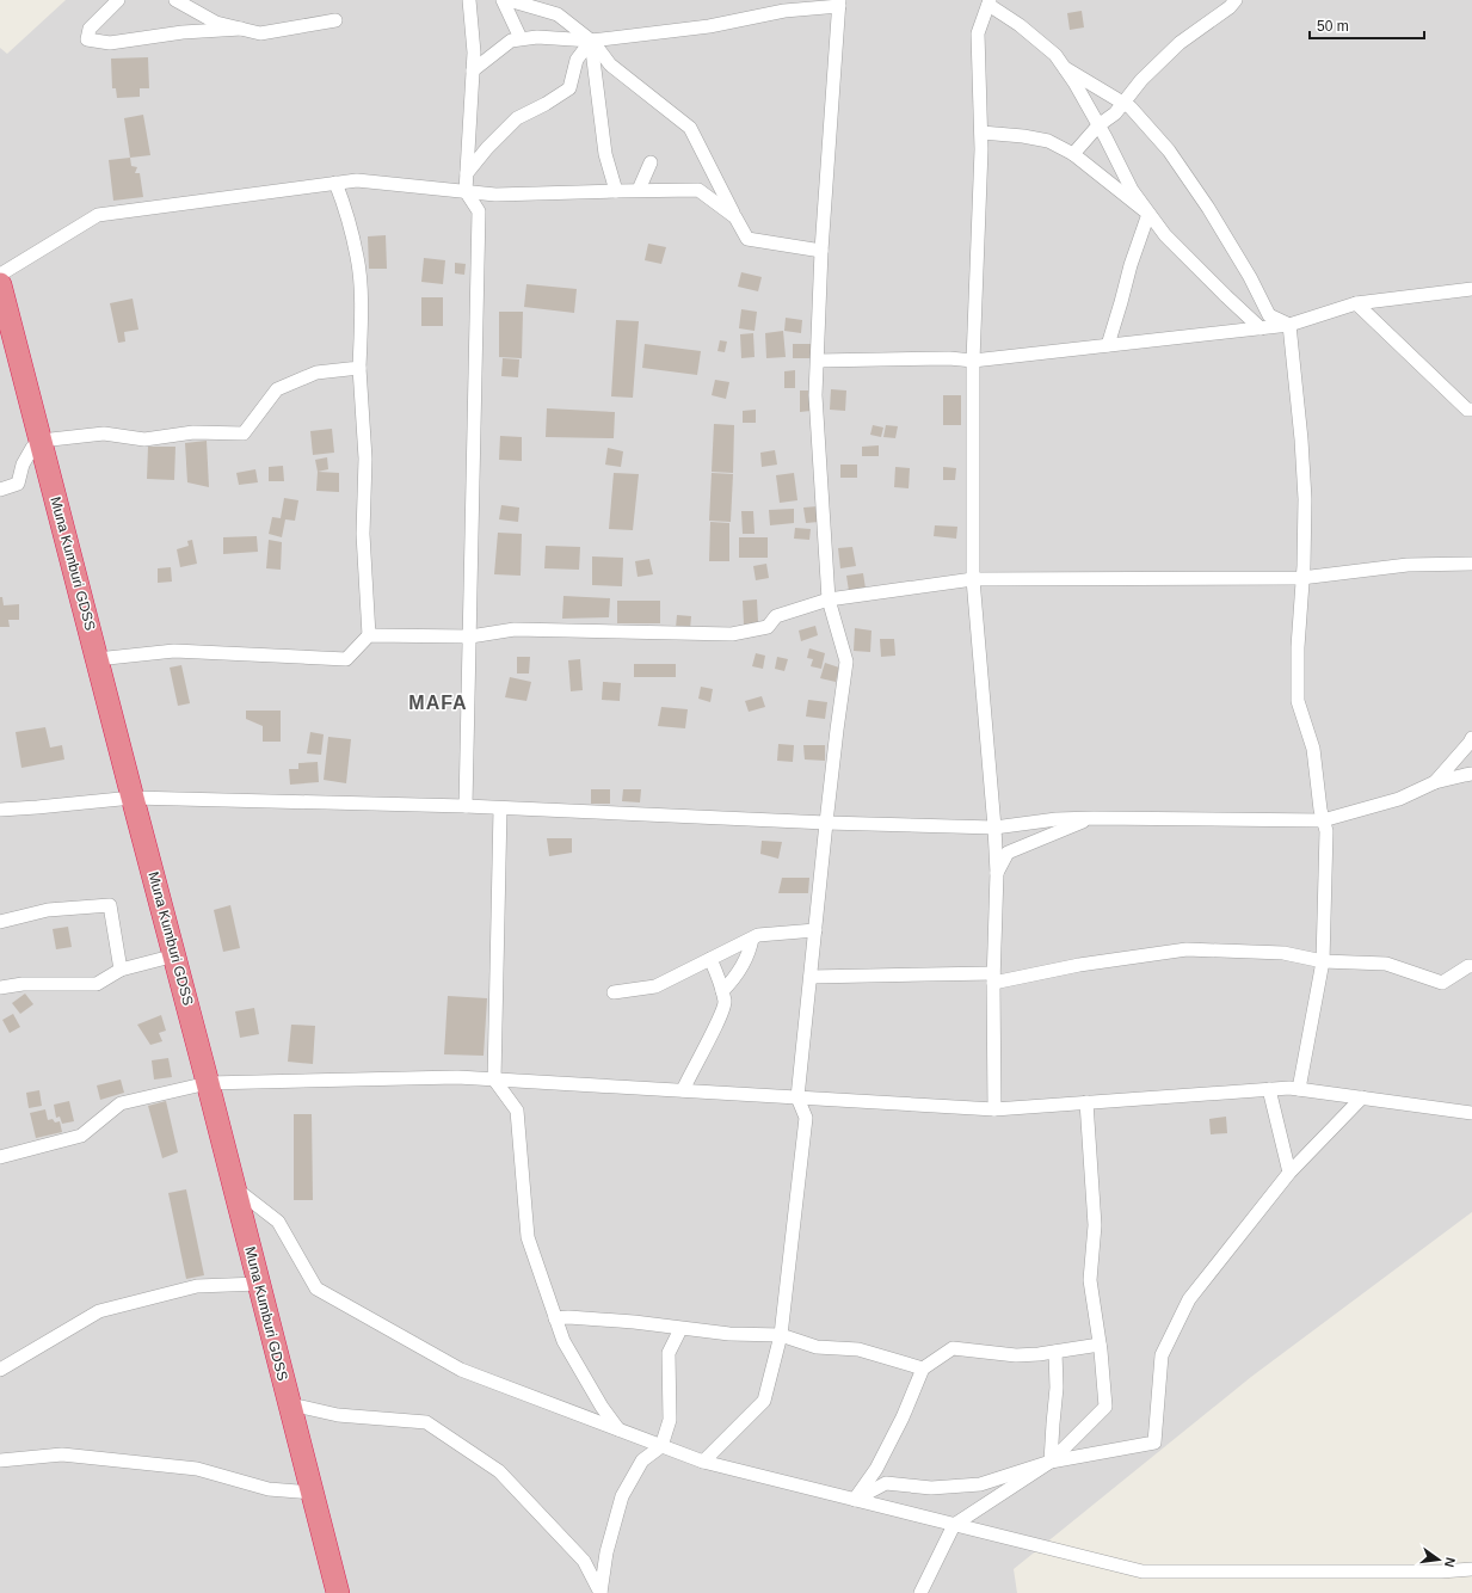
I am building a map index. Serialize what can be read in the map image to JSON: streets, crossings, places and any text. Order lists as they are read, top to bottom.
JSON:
{
  "streets": {
    "highway": ["Muna Kumburi GDSS"]
  },
  "districts": ["MAFA"],
  "scale_bar": "50 m",
  "north": "right"
}
